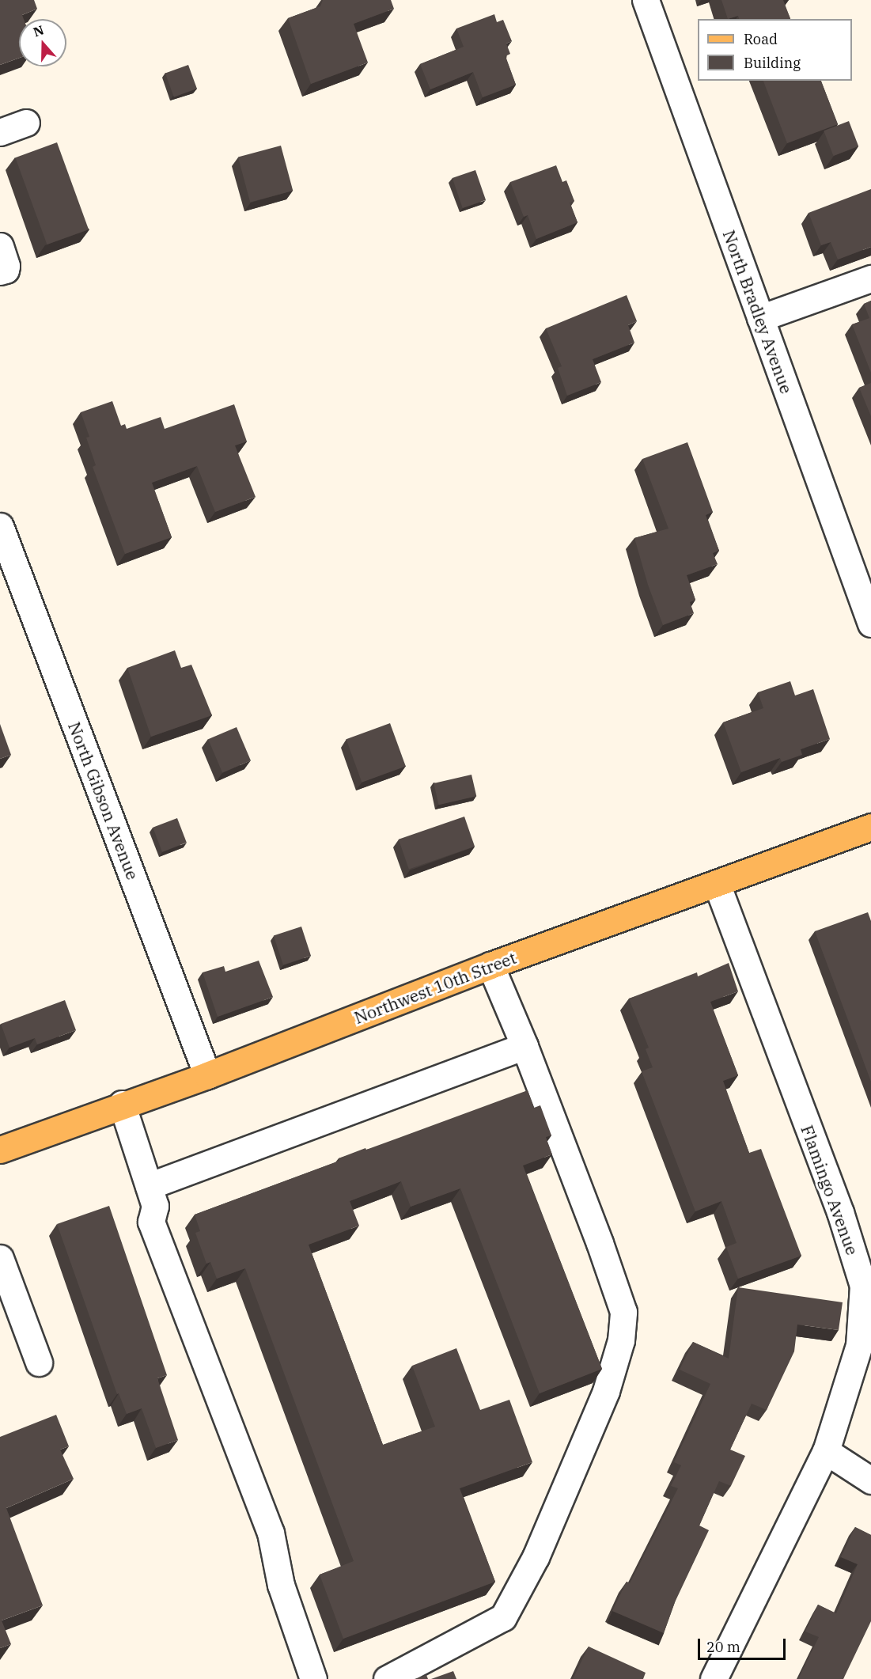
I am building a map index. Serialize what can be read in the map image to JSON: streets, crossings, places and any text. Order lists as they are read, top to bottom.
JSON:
{
  "streets": {
    "main road": ["Northwest 10th Street"],
    "street": ["North Bradley Avenue", "North Gibson Avenue", "Flamingo Avenue"]
  },
  "crossings": [
    ["North Gibson Avenue", "Northwest 10th Street"],
    ["Northwest 10th Street", "Flamingo Avenue"]
  ],
  "legend": ["Road", "Building"],
  "scale_bar": "20 m",
  "north": "top"
}
